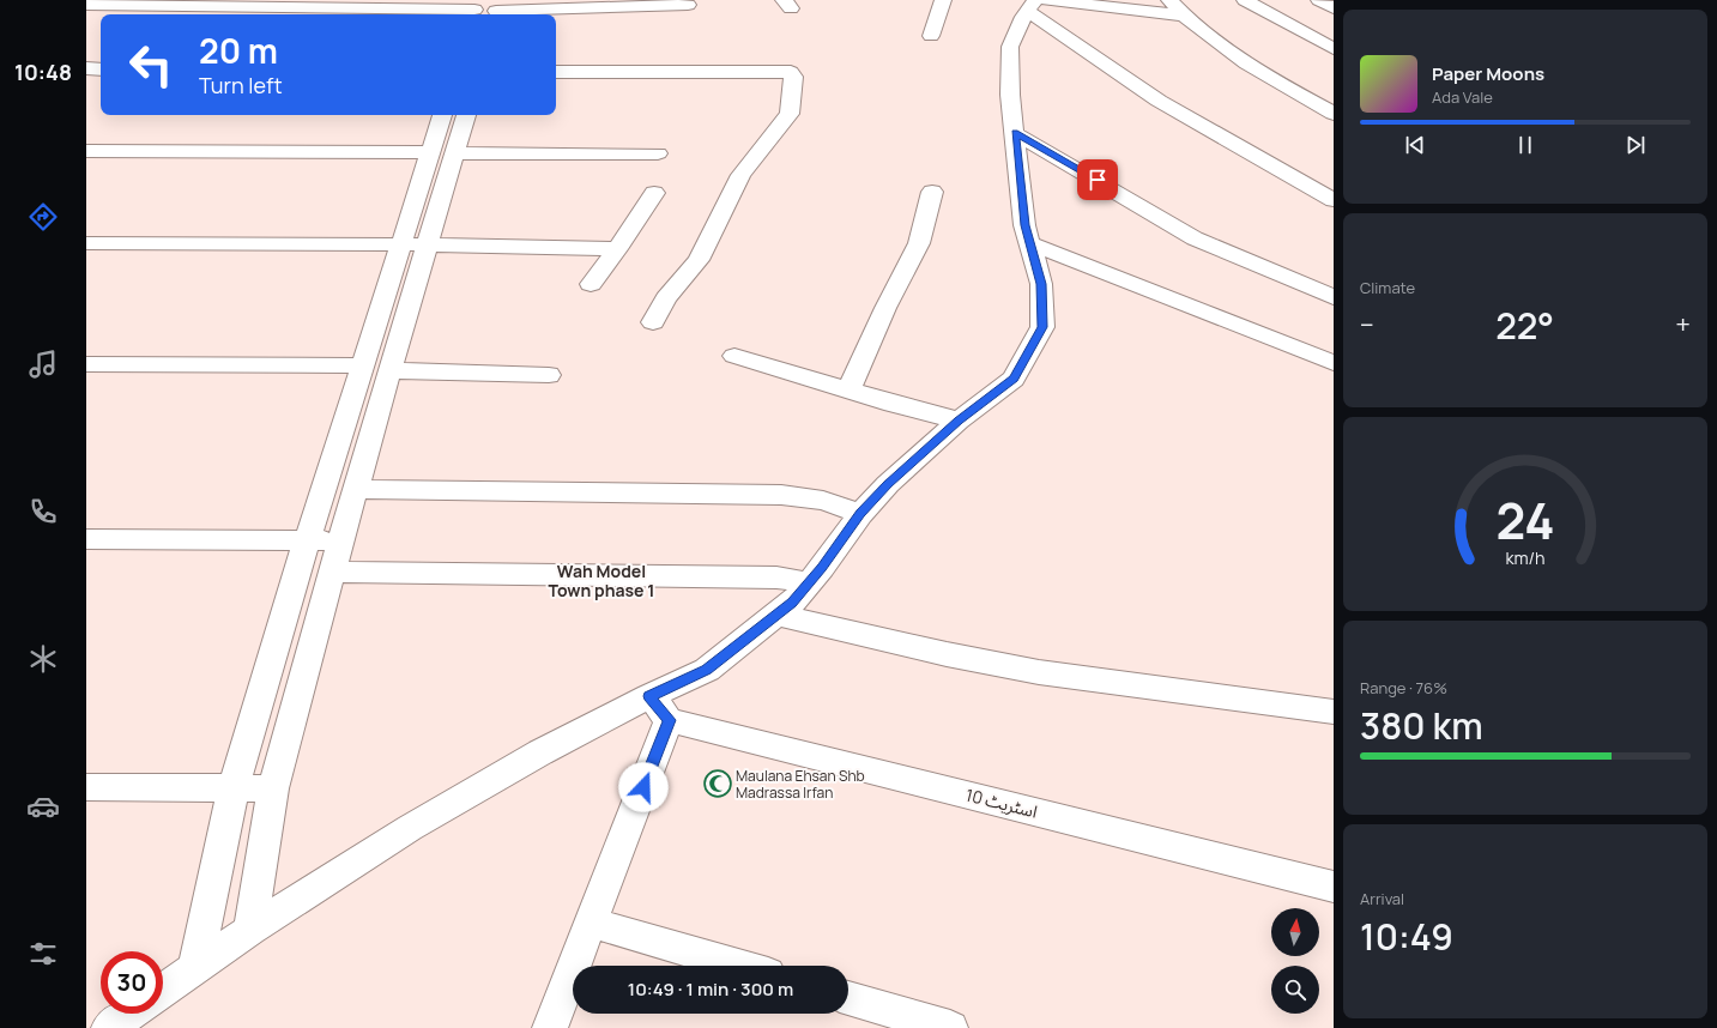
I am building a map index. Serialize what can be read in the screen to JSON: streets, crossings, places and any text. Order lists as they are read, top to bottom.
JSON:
{
  "streets": {
    "street": ["اسٹریٹ 10"]
  },
  "districts": ["Wah Model Town phase 1"],
  "places": {
    "mosque": ["Maulana Ehsan Shb Madrassa Irfan"]
  },
  "north": "top",
  "page": {
    "tabs": "10:48",
    "turn": ["20 m", "Turn left"],
    "song": ["Paper Moons", "Ada Vale"],
    "tile": [
      "Climate",
      ["Range · 76%", "380 km"],
      ["Arrival", "10:49"]
    ],
    "heat": ["−", "22°", "+"],
    "limit": "30",
    "trip": "10:49 · 1 min · 300 m",
    "gauge": ["24", "km/h"]
  }
}
